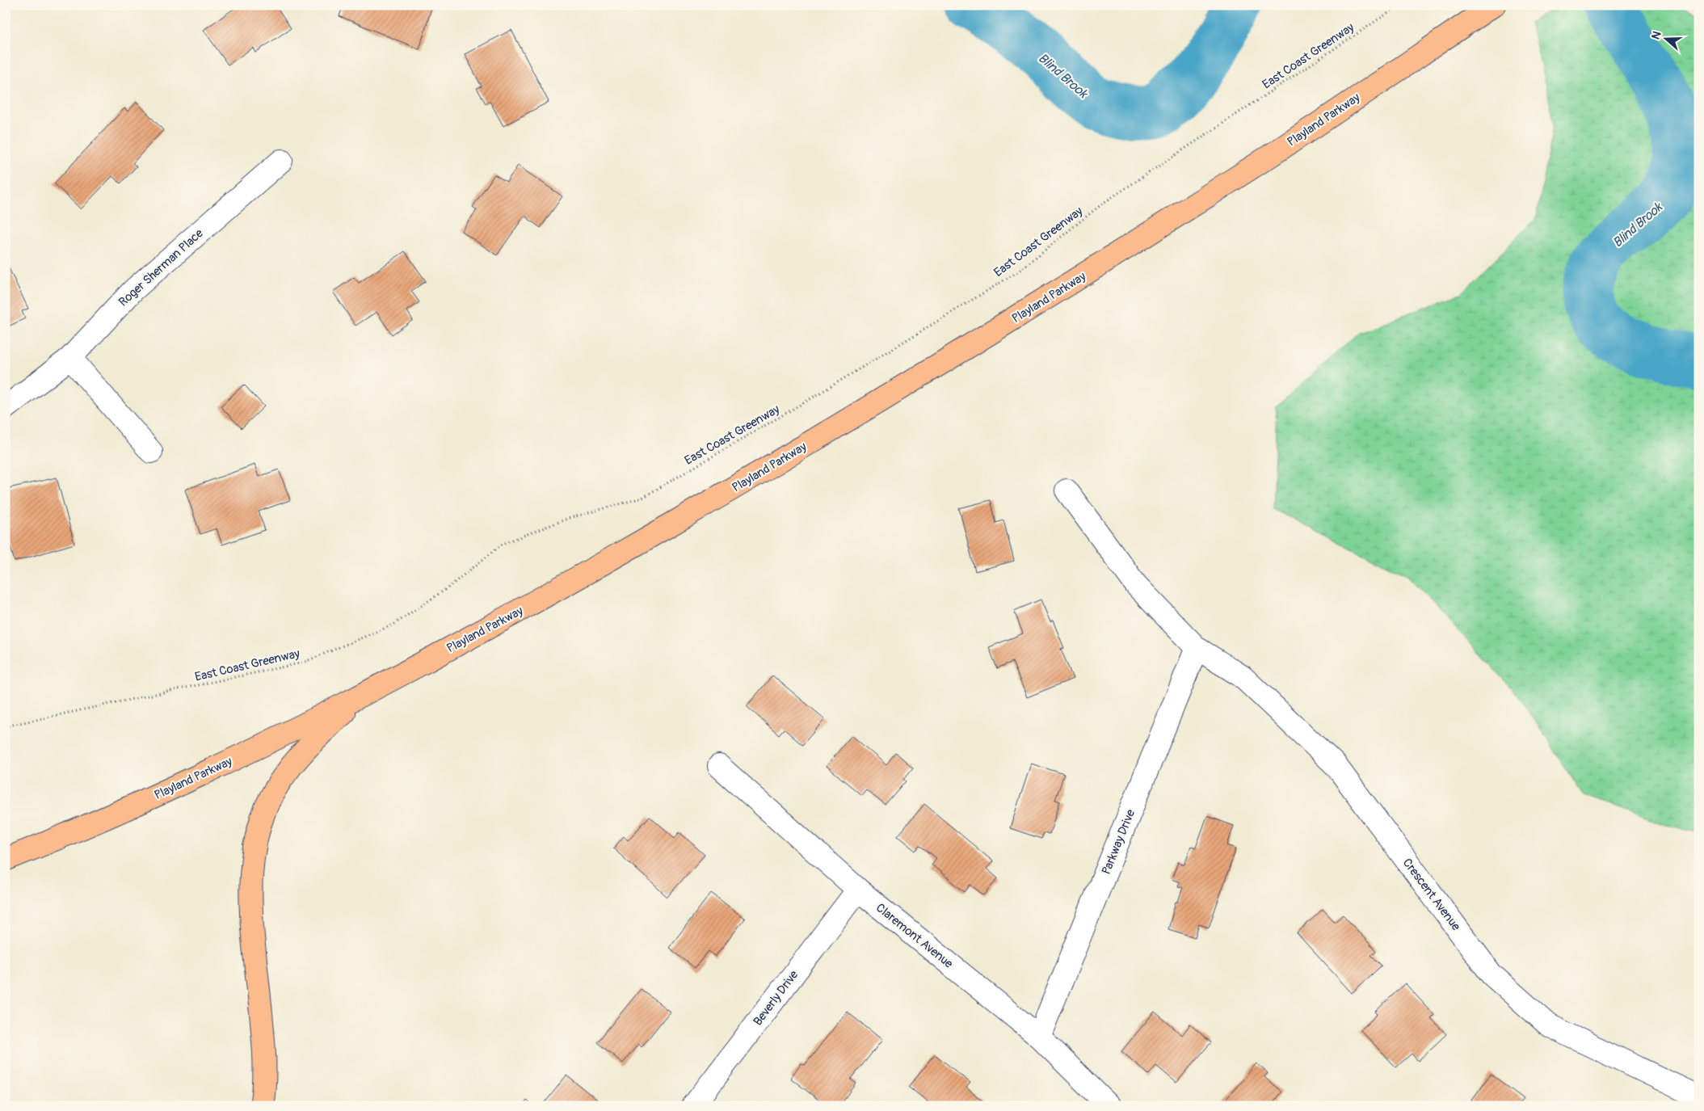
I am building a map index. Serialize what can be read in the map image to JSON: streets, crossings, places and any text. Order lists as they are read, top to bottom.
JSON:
{
  "streets": {
    "main road": ["Playland Parkway"],
    "street": [
      "Roger Sherman Place",
      "Parkway Drive",
      "Crescent Avenue",
      "Claremont Avenue",
      "Beverly Drive"
    ],
    "path": ["East Coast Greenway"]
  },
  "crossings": [
    ["Parkway Drive", "Crescent Avenue"],
    ["Parkway Drive", "Claremont Avenue"],
    ["Claremont Avenue", "Beverly Drive"]
  ],
  "water": ["Blind Brook"],
  "north": "left"
}
